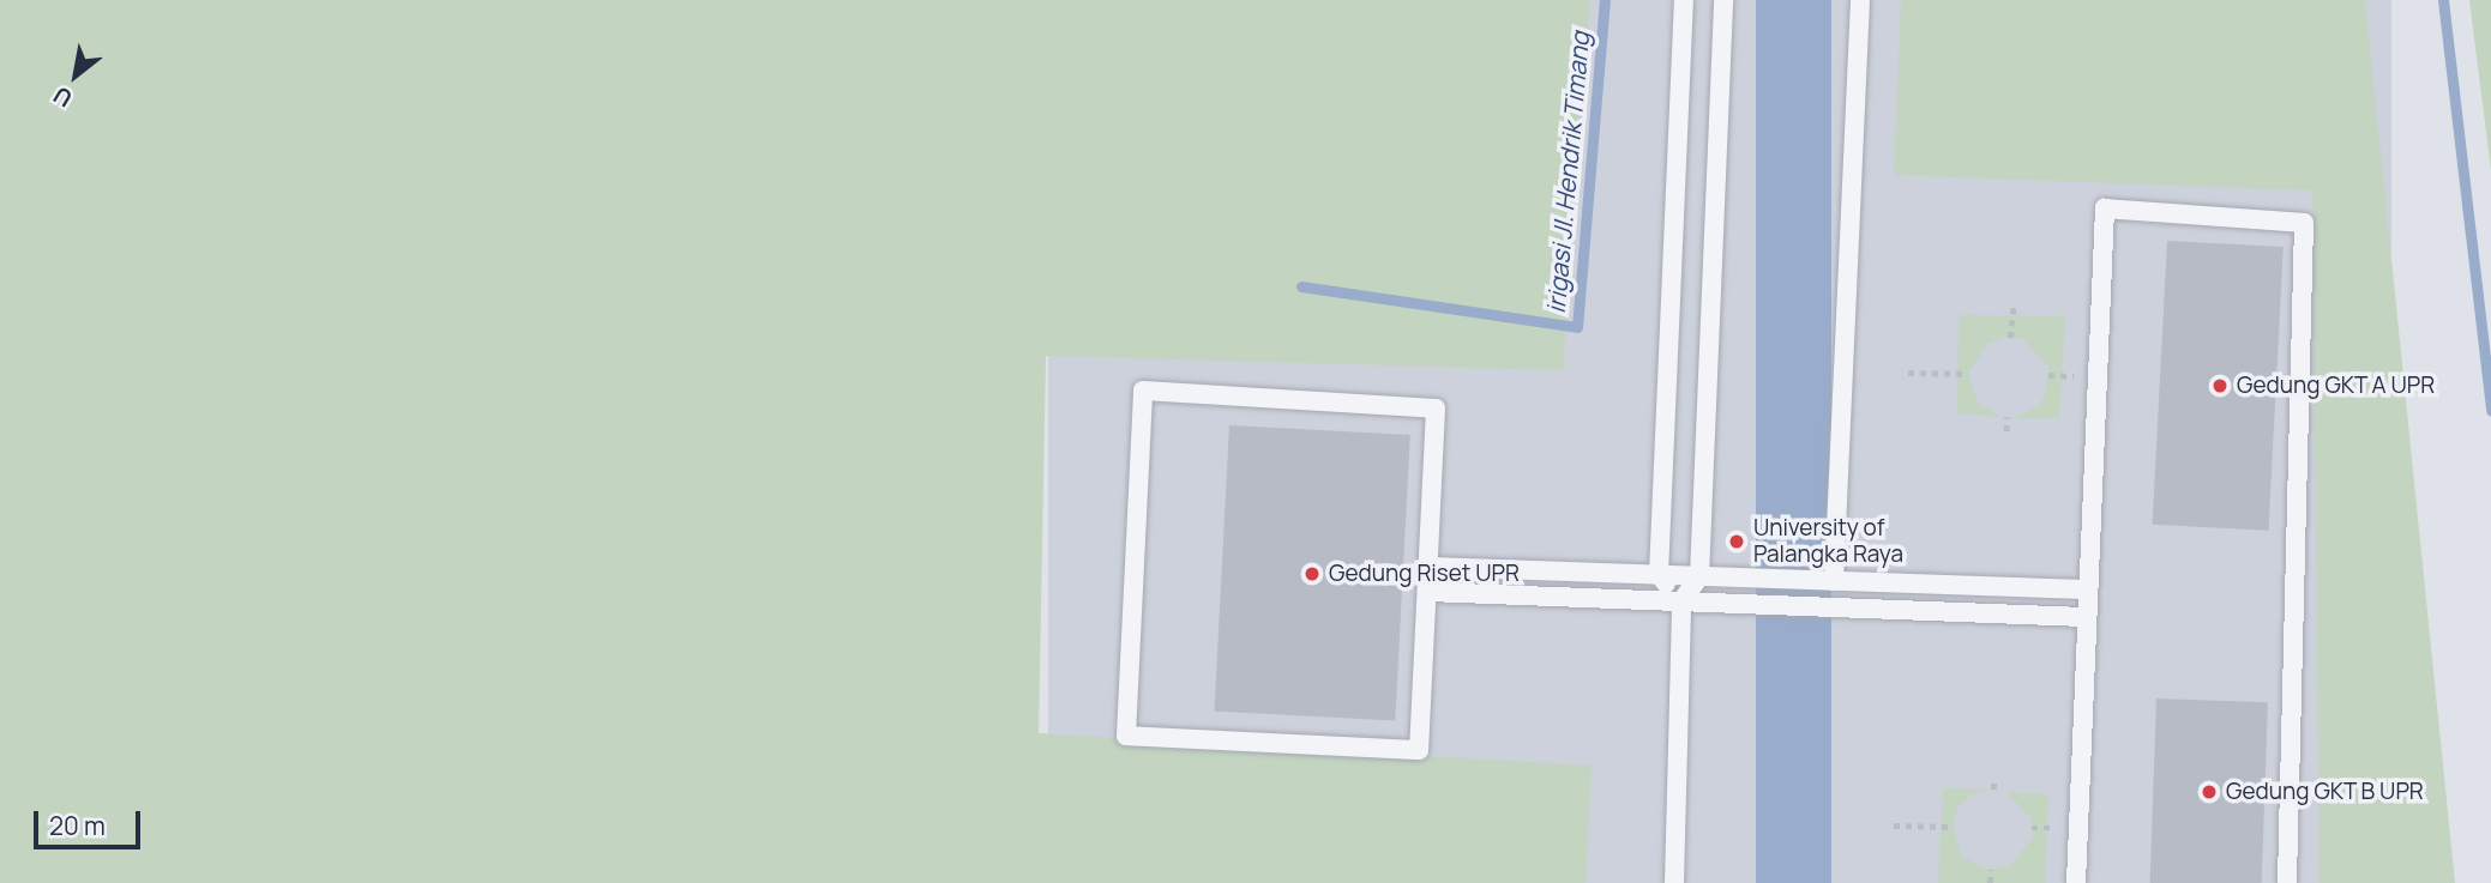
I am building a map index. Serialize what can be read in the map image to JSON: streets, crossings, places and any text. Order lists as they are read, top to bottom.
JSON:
{
  "water": ["irigasi Jl. Hendrik Timang"],
  "places": [
    "Gedung GKT A UPR",
    "University of Palangka Raya",
    "Gedung Riset UPR",
    "Gedung GKT B UPR"
  ],
  "scale_bar": "20 m",
  "north": "bottom left"
}
